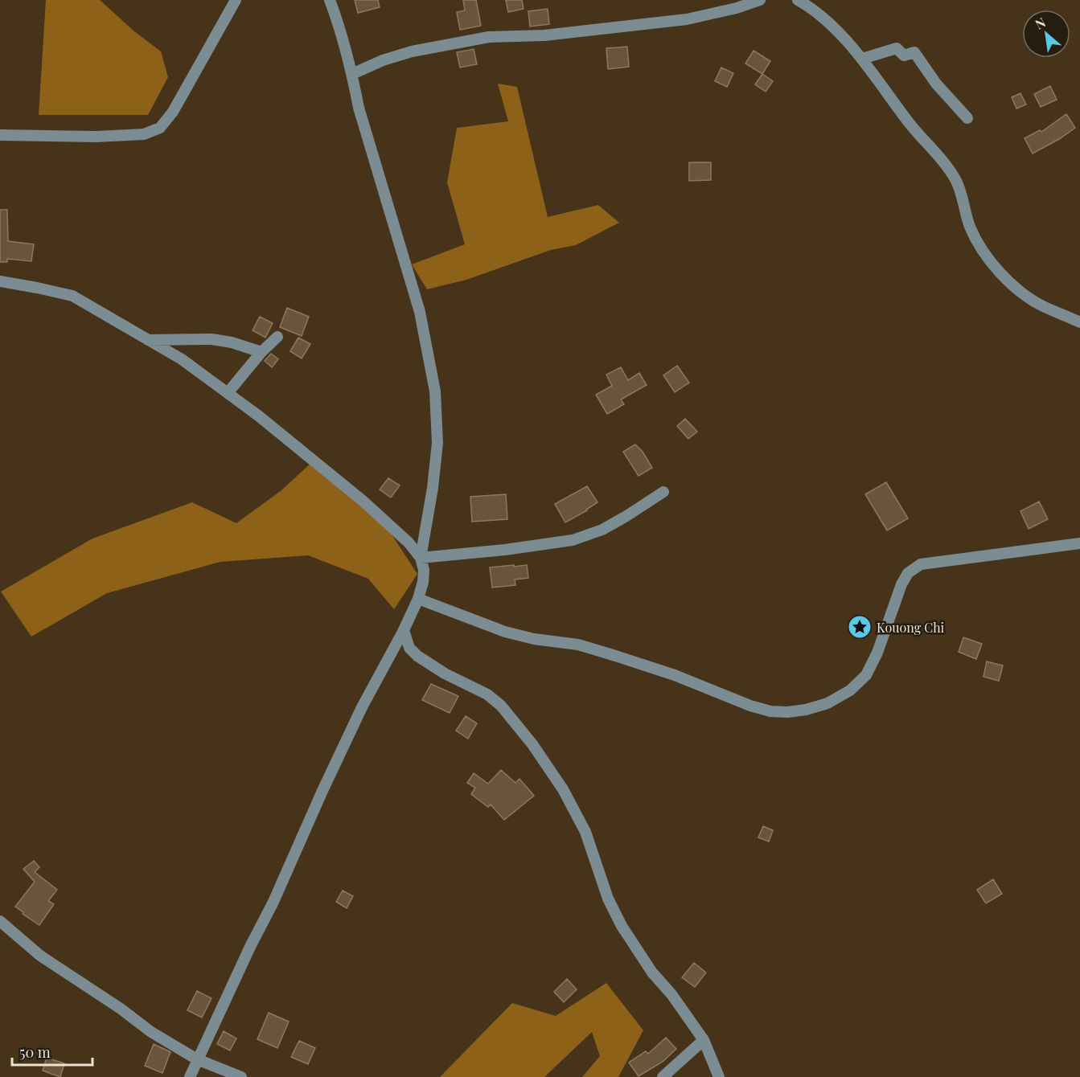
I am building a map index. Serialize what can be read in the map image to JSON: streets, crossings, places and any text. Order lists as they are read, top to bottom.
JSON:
{
  "places": {
    "place": ["Kouong Chi"]
  },
  "scale_bar": "50 m",
  "north": "top left"
}
